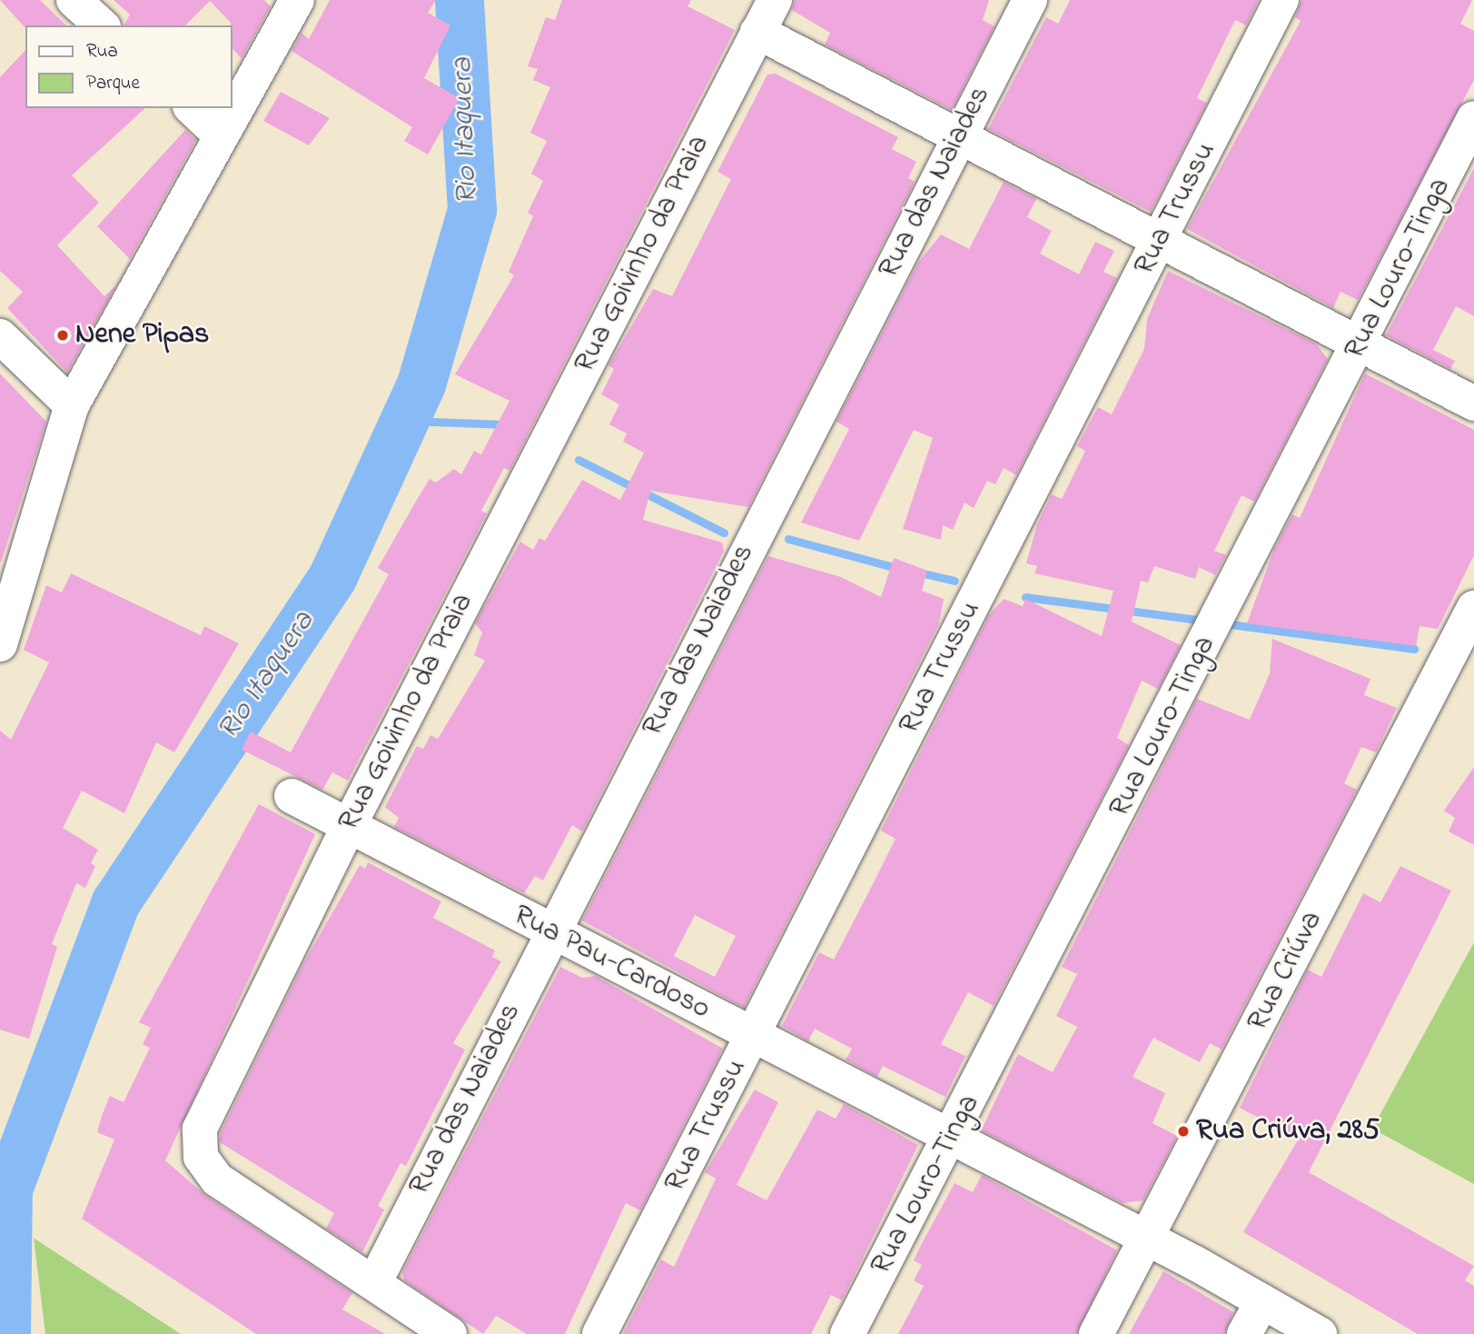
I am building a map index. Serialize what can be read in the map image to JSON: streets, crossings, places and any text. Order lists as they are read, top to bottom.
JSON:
{
  "streets": {
    "street": [
      "Rua das Naiades",
      "Rua Trussu",
      "Rua Goivinho da Praia",
      "Rua Louro-Tinga",
      "Rua Pau-Cardoso",
      "Rua Criúva"
    ]
  },
  "crossings": [
    ["Rua das Naiades", "Rua Goivinho da Praia"],
    ["Rua das Naiades", "Rua Pau-Cardoso"],
    ["Rua Trussu", "Rua Pau-Cardoso"],
    ["Rua Goivinho da Praia", "Rua Pau-Cardoso"],
    ["Rua Louro-Tinga", "Rua Pau-Cardoso"],
    ["Rua Pau-Cardoso", "Rua Criúva"]
  ],
  "water": ["Rio Itaquera"],
  "places": ["Nene Pipas", "Rua Criúva, 285"],
  "legend": ["Rua", "Parque"]
}
